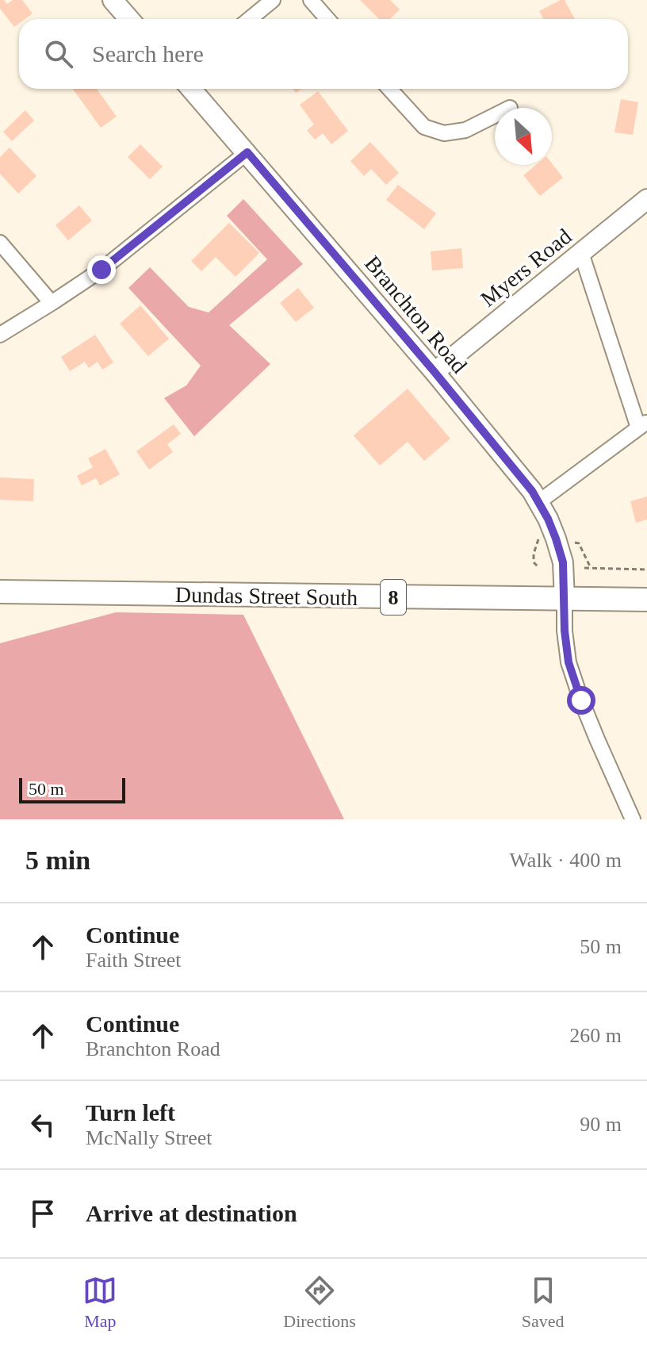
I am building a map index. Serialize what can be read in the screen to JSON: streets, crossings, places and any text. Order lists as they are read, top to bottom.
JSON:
{
  "streets": {
    "main road": [
      "Myers Road",
      "Branchton Road",
      "Dundas Street South",
      "8"
    ]
  },
  "crossings": [
    ["Myers Road", "Branchton Road"],
    ["Branchton Road", "Dundas Street South"]
  ],
  "scale_bar": "50 m",
  "north": "bottom right",
  "page": {
    "search": "Search here",
    "scale": "50 m",
    "heading": ["5 min", "Walk · 400 m"],
    "list": [
      ["Continue", "Faith Street", "50 m"],
      ["Continue", "Branchton Road", "260 m"],
      ["Turn left", "McNally Street", "90 m"],
      "Arrive at destination"
    ],
    "nav": ["Map", "Directions", "Saved"]
  }
}
